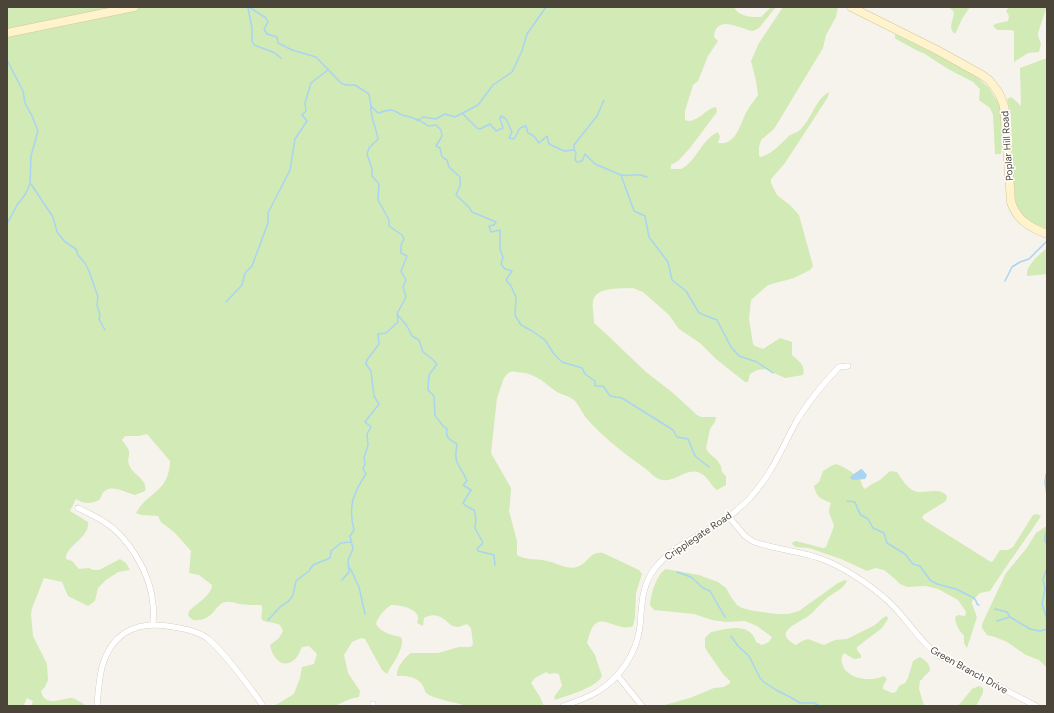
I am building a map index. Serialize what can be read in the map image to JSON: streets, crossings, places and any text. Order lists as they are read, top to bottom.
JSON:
{
  "streets": {
    "street": ["Poplar Hill Road", "Cripplegate Road", "Green Branch Drive"]
  },
  "crossings": [
    ["Cripplegate Road", "Green Branch Drive"]
  ]
}
